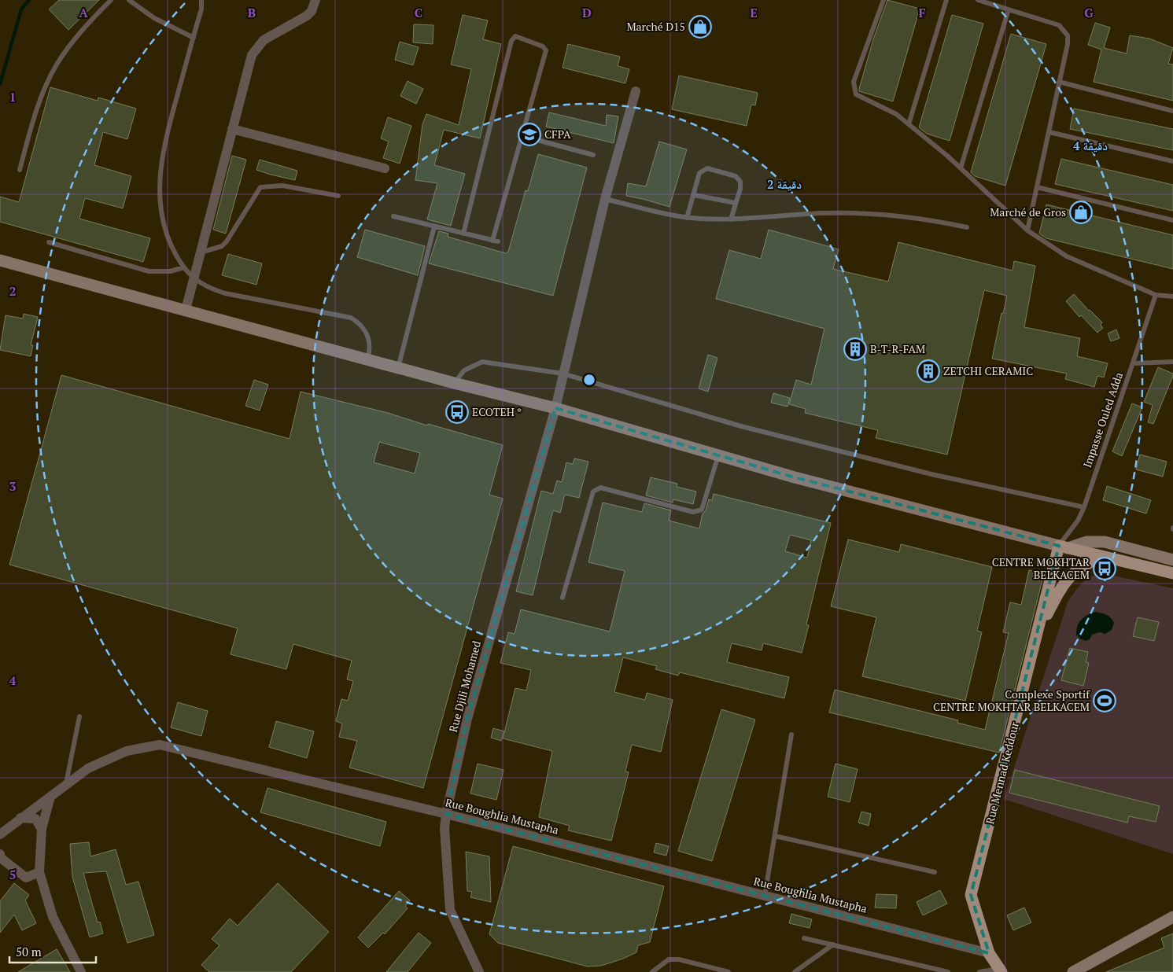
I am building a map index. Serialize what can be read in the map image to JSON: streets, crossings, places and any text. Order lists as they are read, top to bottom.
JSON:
{
  "streets": {
    "main road": ["Rue Mennad Keddour"],
    "street": ["Rue Djili Mohamed", "Rue Boughlia Mustapha"],
    "lane": ["Impasse Ouled Adda"]
  },
  "crossings": [
    ["Impasse Ouled Adda", "Rue Mennad Keddour"],
    ["Rue Djili Mohamed", "Rue Boughlia Mustapha"],
    ["Rue Mennad Keddour", "Rue Boughlia Mustapha"]
  ],
  "places": {
    "shop": ["Marché D15", "Marché de Gros"],
    "school or university": ["CFPA"],
    "building": ["B-T-R-FAM", "ZETCHI CERAMIC"],
    "bus stop": ["ECOTEH *", "CENTRE MOKHTAR BELKACEM"],
    "sports": ["Complexe Sportif CENTRE MOKHTAR BELKACEM"]
  },
  "scale_bar": "50 m",
  "grid": {
    "columns": [
      "A",
      "B",
      "C",
      "D",
      "E",
      "F",
      "G"
    ],
    "rows": [
      "1",
      "2",
      "3",
      "4",
      "5"
    ]
  },
  "rings": ["4 دقيقة", "2 دقيقة"]
}
